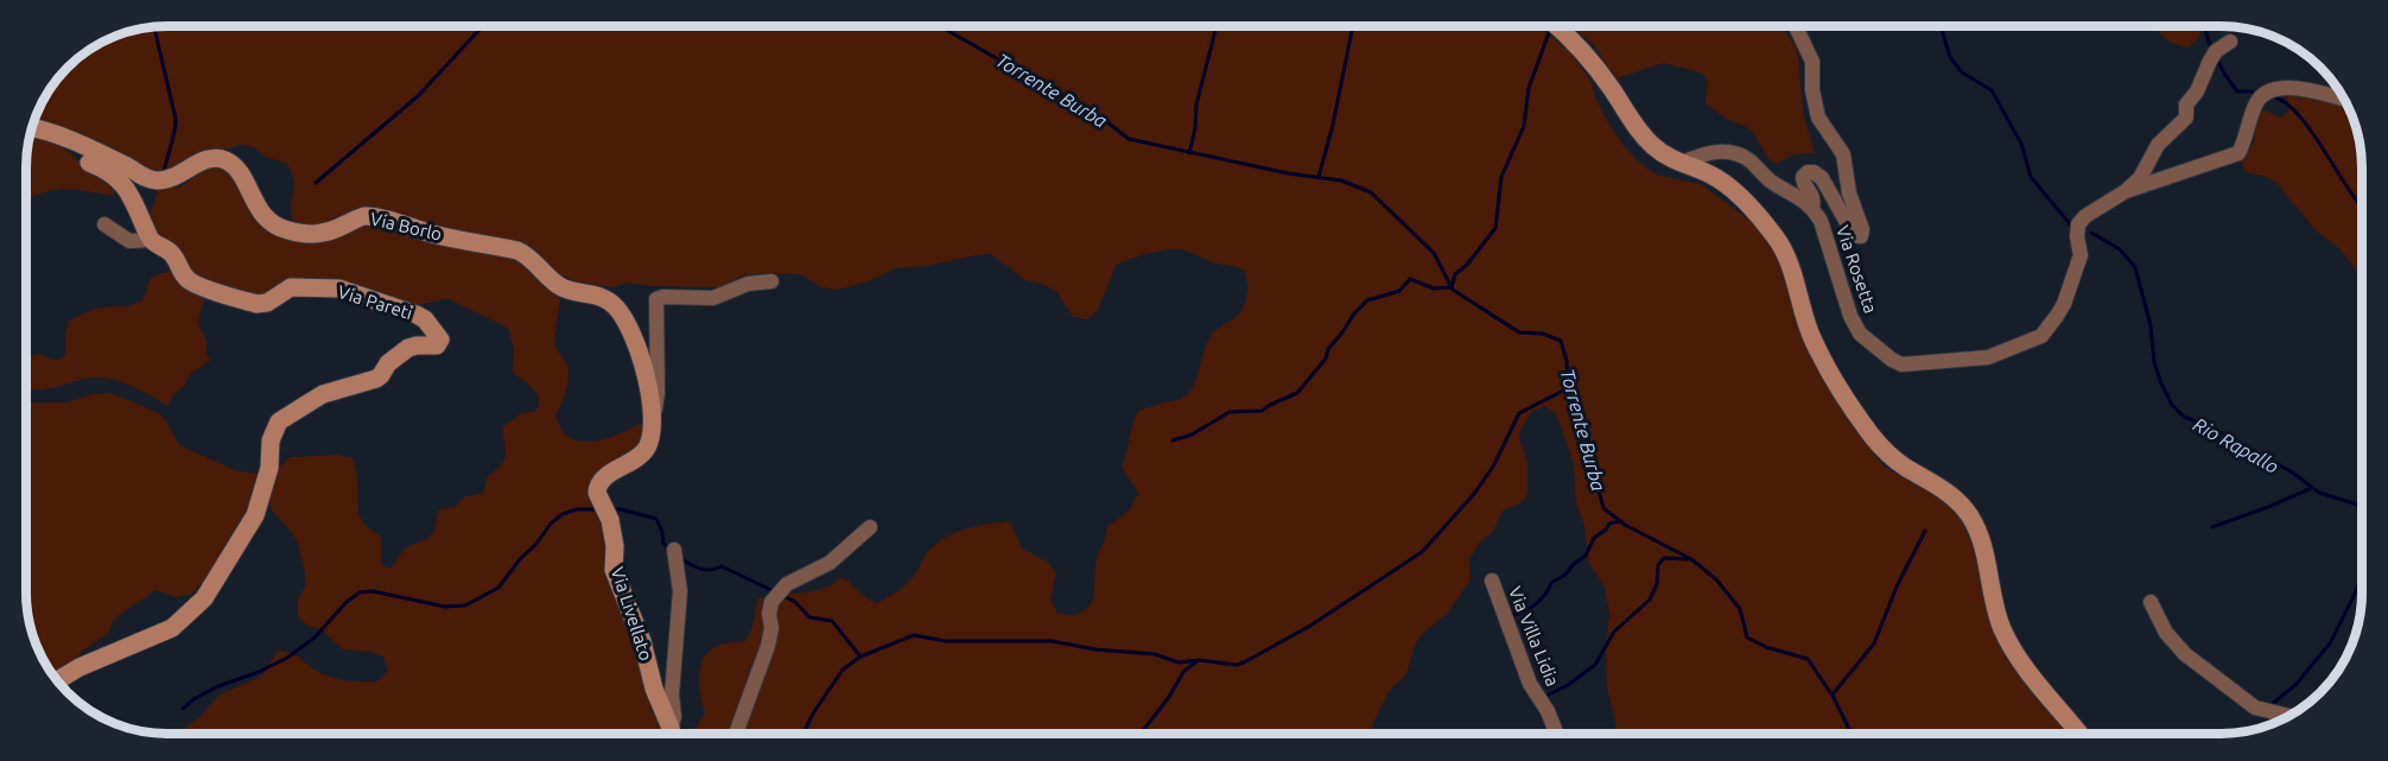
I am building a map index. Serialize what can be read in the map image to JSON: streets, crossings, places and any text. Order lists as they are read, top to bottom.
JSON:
{
  "streets": {
    "street": [
      "Via Borlo",
      "Via Rosetta",
      "Via Pareti",
      "Via Livellato",
      "Via Villa Lidia"
    ]
  },
  "crossings": [
    ["Via Borlo", "Via Pareti"],
    ["Via Borlo", "Via Livellato"]
  ],
  "water": ["Torrente Burba", "Rio Rapallo"]
}
